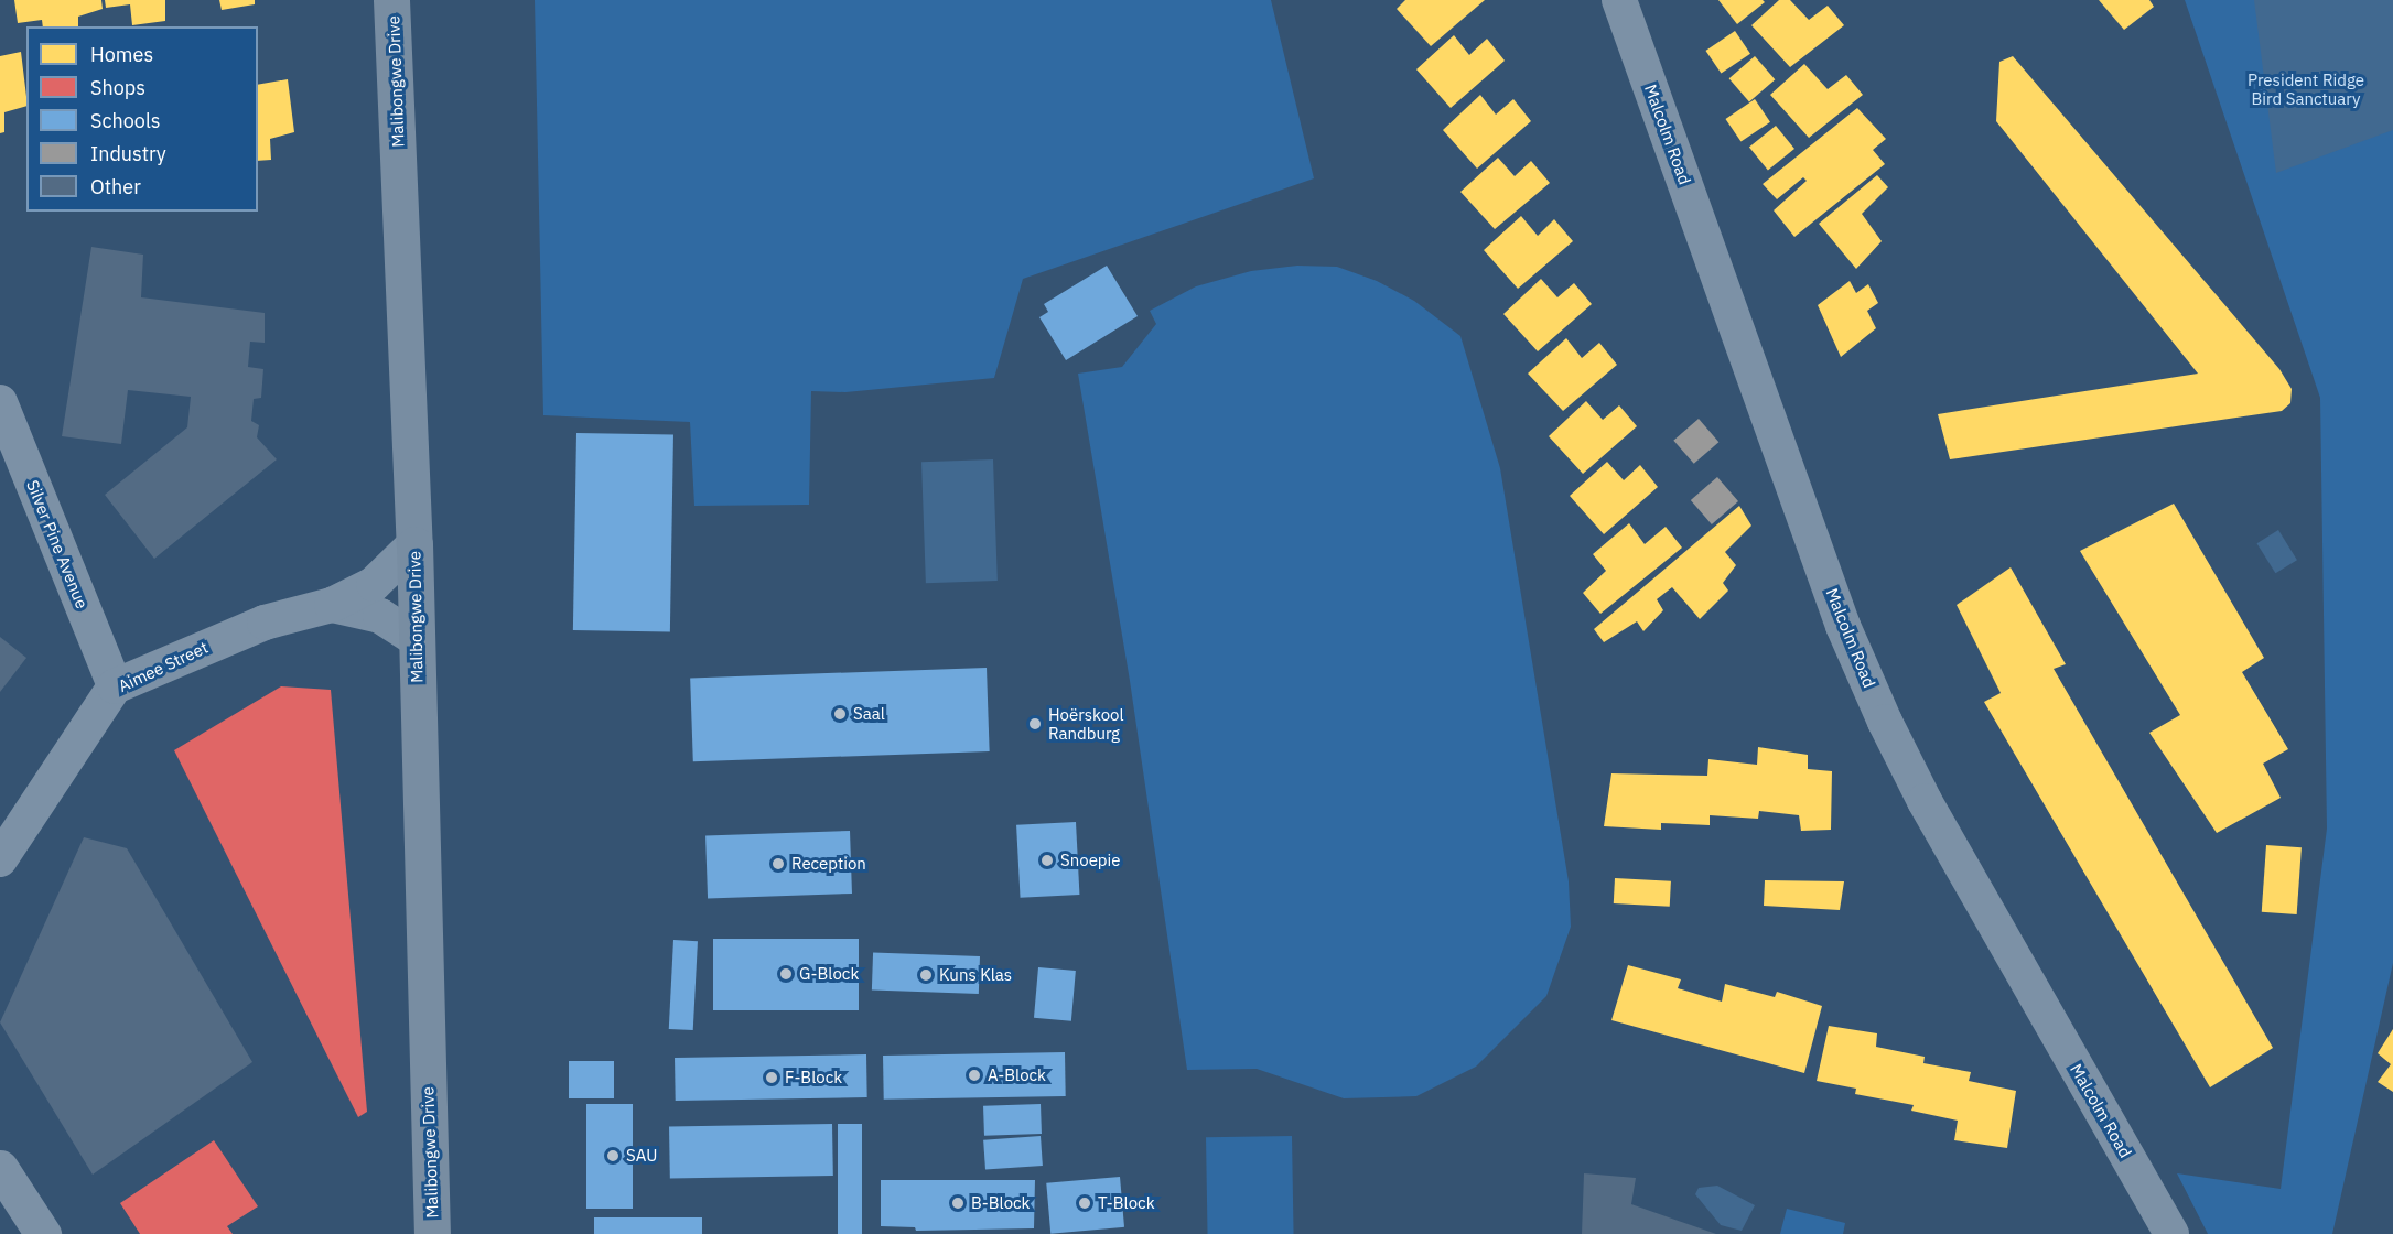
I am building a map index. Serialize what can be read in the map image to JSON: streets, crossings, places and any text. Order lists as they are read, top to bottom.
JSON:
{
  "streets": {
    "main road": ["Malibongwe Drive"],
    "street": ["Malcolm Road", "Silver Pine Avenue", "Aimee Street"]
  },
  "crossings": [
    ["Malibongwe Drive", "Aimee Street"],
    ["Silver Pine Avenue", "Aimee Street"]
  ],
  "parks": ["President Ridge Bird Sanctuary"],
  "places": [
    "Saal",
    "Hoërskool Randburg",
    "Snoepie",
    "Reception",
    "G-Block",
    "Kuns Klas",
    "A-Block",
    "F-Block",
    "SAU",
    "B-Block",
    "T-Block"
  ],
  "legend": [
    "Homes",
    "Shops",
    "Schools",
    "Industry",
    "Other"
  ]
}
